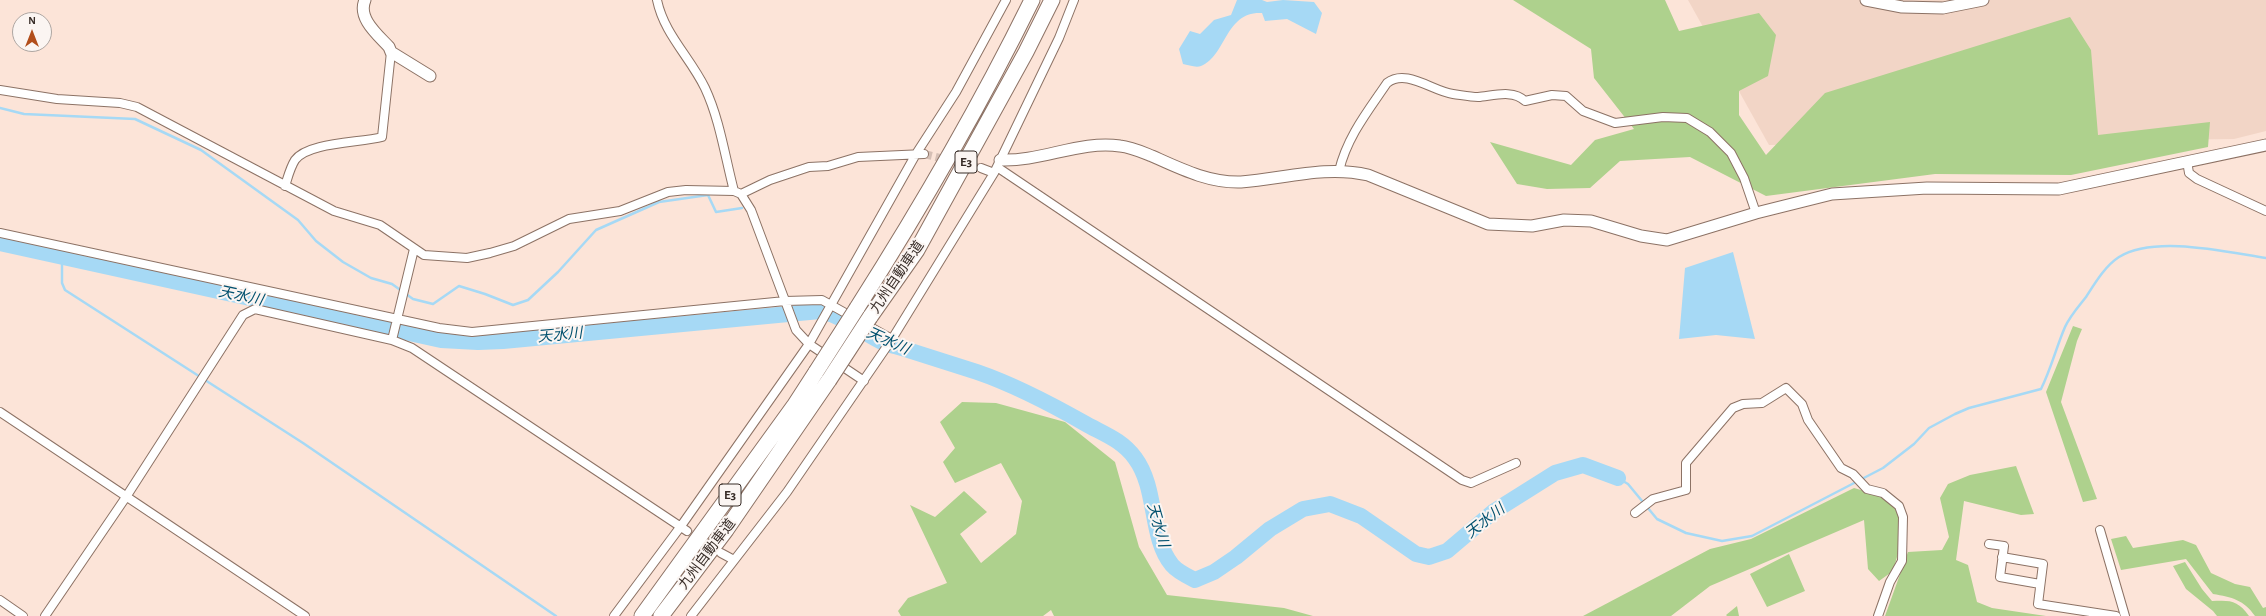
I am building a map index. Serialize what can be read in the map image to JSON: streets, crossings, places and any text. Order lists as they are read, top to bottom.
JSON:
{
  "streets": {
    "highway": ["E3", "九州自動車道"]
  },
  "water": ["天水川"],
  "north": "top"
}
